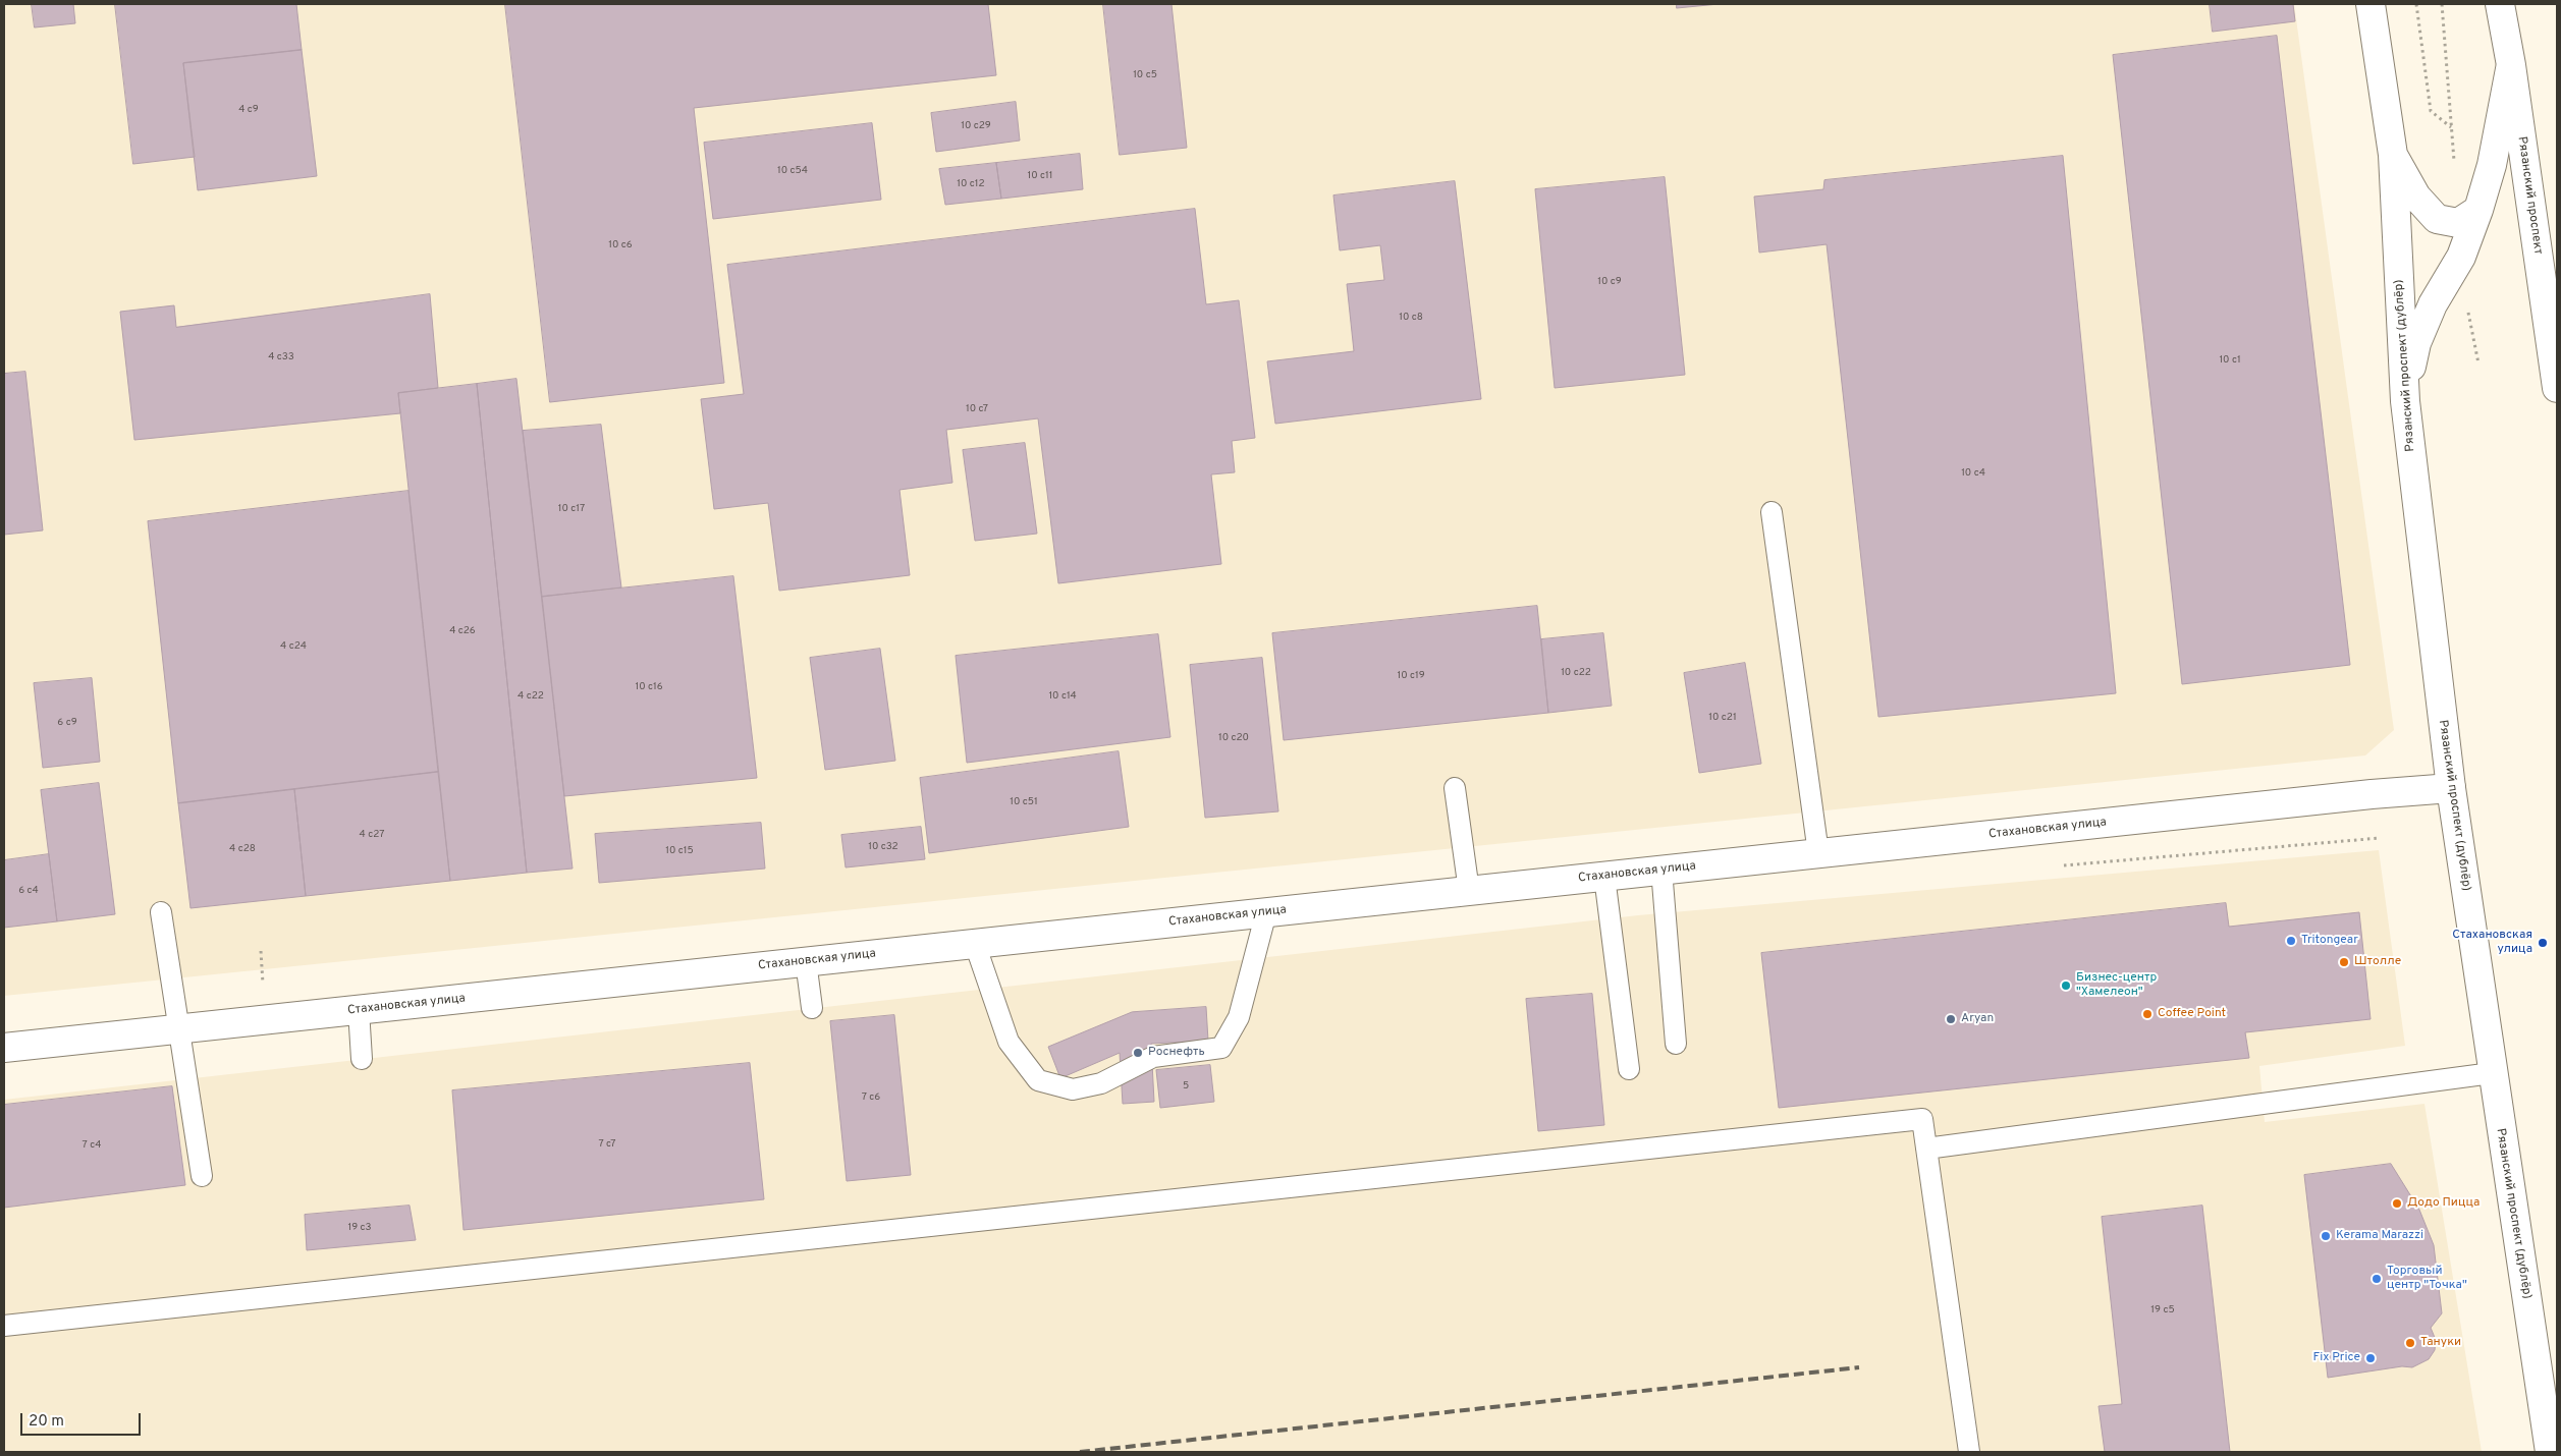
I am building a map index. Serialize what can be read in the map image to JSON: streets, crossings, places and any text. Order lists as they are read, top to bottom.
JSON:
{
  "streets": {
    "street": ["Рязанский проспект", "Рязанский проспект (дублёр)", "Стахановская улица"]
  },
  "crossings": [
    ["Рязанский проспект (дублёр)", "Стахановская улица"]
  ],
  "places": [
    "Tritongear",
    "Стахановская улица",
    "Штолле",
    "Бизнес-центр \"Хамелеон\"",
    "Coffee Point",
    "Aryan",
    "Роснефть",
    "Додо Пицца",
    "Kerama Marazzi",
    "Торговый центр \"Точка\"",
    "Тануки",
    "Fix Price"
  ],
  "house_numbers": [
    "10 с5",
    "4 с9",
    "10 с29",
    "10 с54",
    "10 с11",
    "10 с12",
    "10 с6",
    "10 с9",
    "10 с8",
    "4 с33",
    "10 с1",
    "10 с7",
    "10 с4",
    "10 с17",
    "4 с26",
    "4 с24",
    "10 с22",
    "10 с19",
    "10 с16",
    "4 с22",
    "10 с14",
    "10 с21",
    "6 с9",
    "10 с20",
    "10 с51",
    "4 с27",
    "10 с32",
    "4 с28",
    "10 с15",
    "6 с4",
    "5",
    "7 с6",
    "7 с7",
    "7 с4",
    "19 с3",
    "19 с5"
  ],
  "scale_bar": "20 m"
}
